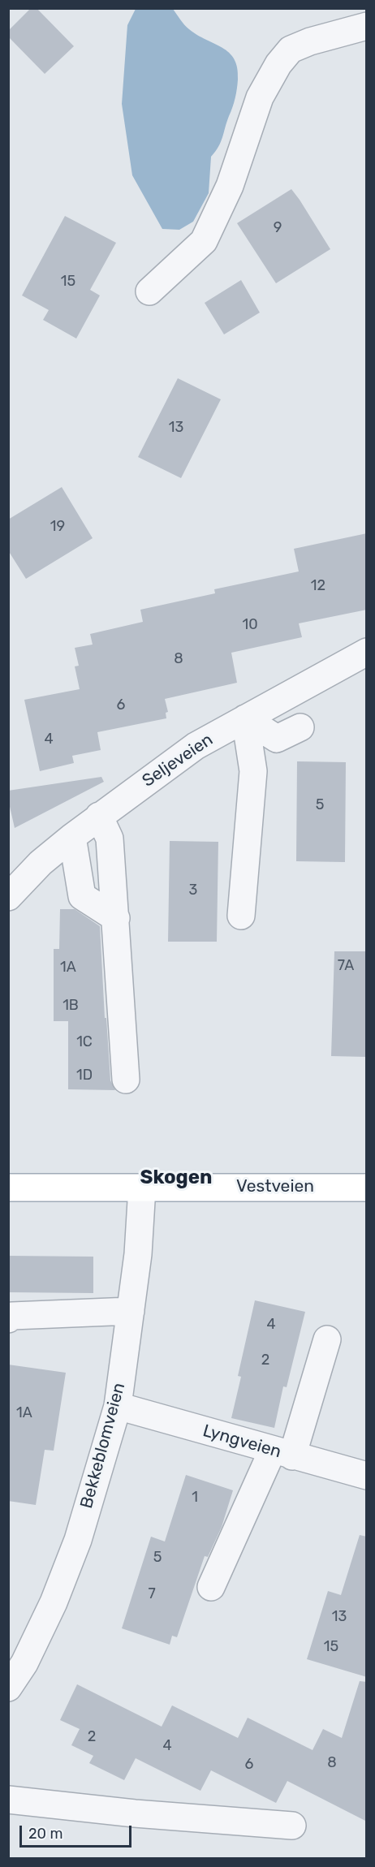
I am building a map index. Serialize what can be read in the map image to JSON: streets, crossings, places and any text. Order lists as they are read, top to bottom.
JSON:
{
  "streets": {
    "main road": ["Vestveien"],
    "street": ["Seljeveien", "Lyngveien", "Bekkeblomveien"]
  },
  "crossings": [
    ["Vestveien", "Bekkeblomveien"],
    ["Lyngveien", "Bekkeblomveien"]
  ],
  "districts": ["Skogen"],
  "house_numbers": [
    "9",
    "15",
    "13",
    "19",
    "12",
    "10",
    "8",
    "6",
    "4",
    "5",
    "3",
    "7A",
    "1A",
    "1B",
    "1C",
    "1D",
    "4",
    "2",
    "1A",
    "1",
    "5",
    "7",
    "13",
    "15",
    "2",
    "4",
    "8",
    "6"
  ],
  "scale_bar": "20 m"
}
